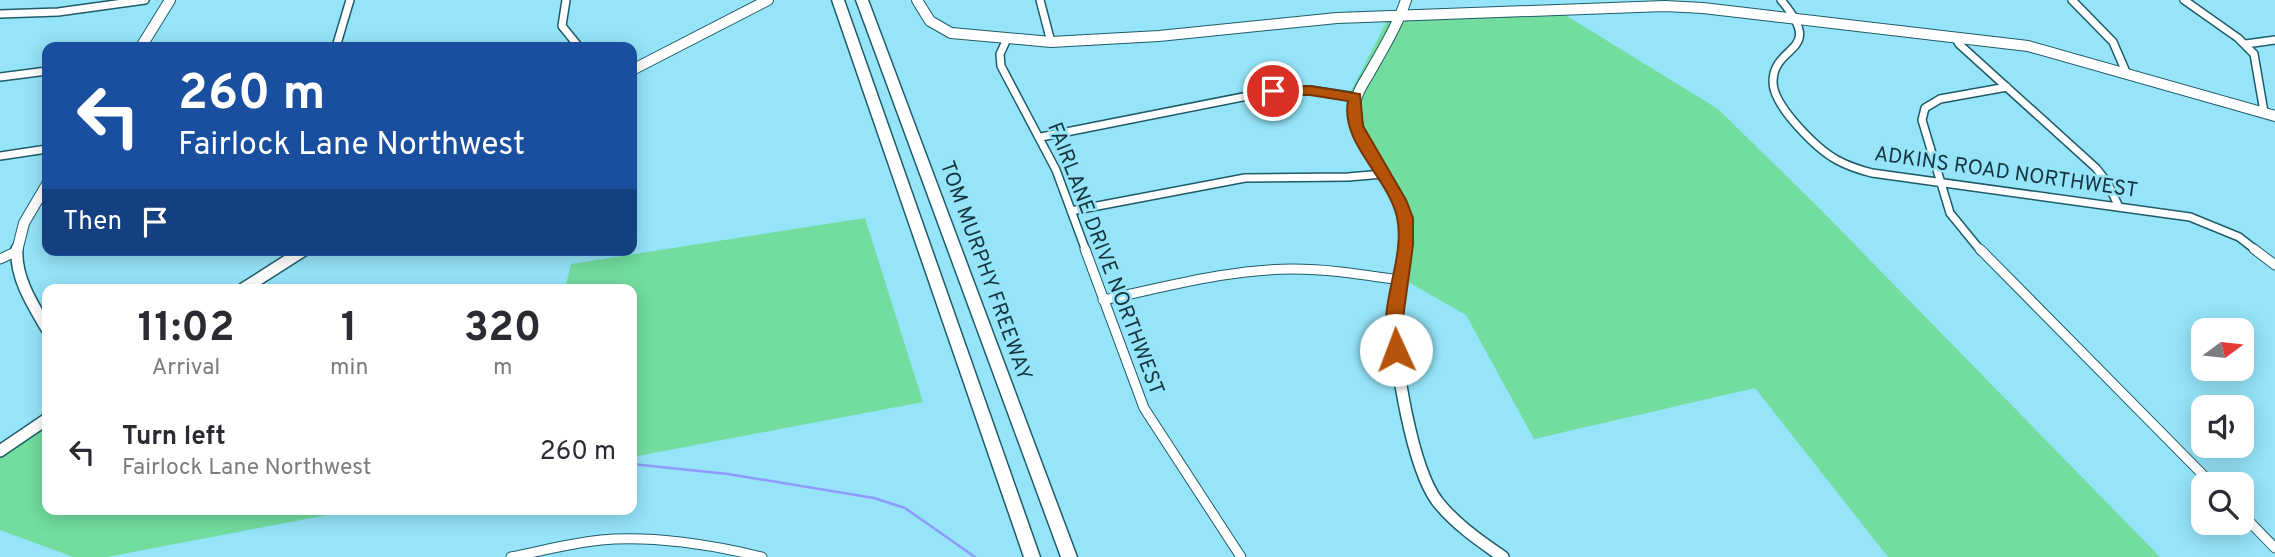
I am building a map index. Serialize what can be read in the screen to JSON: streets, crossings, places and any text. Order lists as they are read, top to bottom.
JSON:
{
  "streets": {
    "highway": ["TOM MURPHY FREEWAY"],
    "street": ["ADKINS ROAD NORTHWEST", "FAIRLANE DRIVE NORTHWEST"]
  },
  "north": "right",
  "page": {
    "turn": ["260 m", "Fairlock Lane Northwest"],
    "then": "Then",
    "eta": [
      "11:02",
      "Arrival",
      "1",
      "min",
      "320",
      "m"
    ],
    "list": [
      {
        "name": "Turn left",
        "note": "Fairlock Lane Northwest",
        "value": "260 m"
      }
    ]
  }
}
